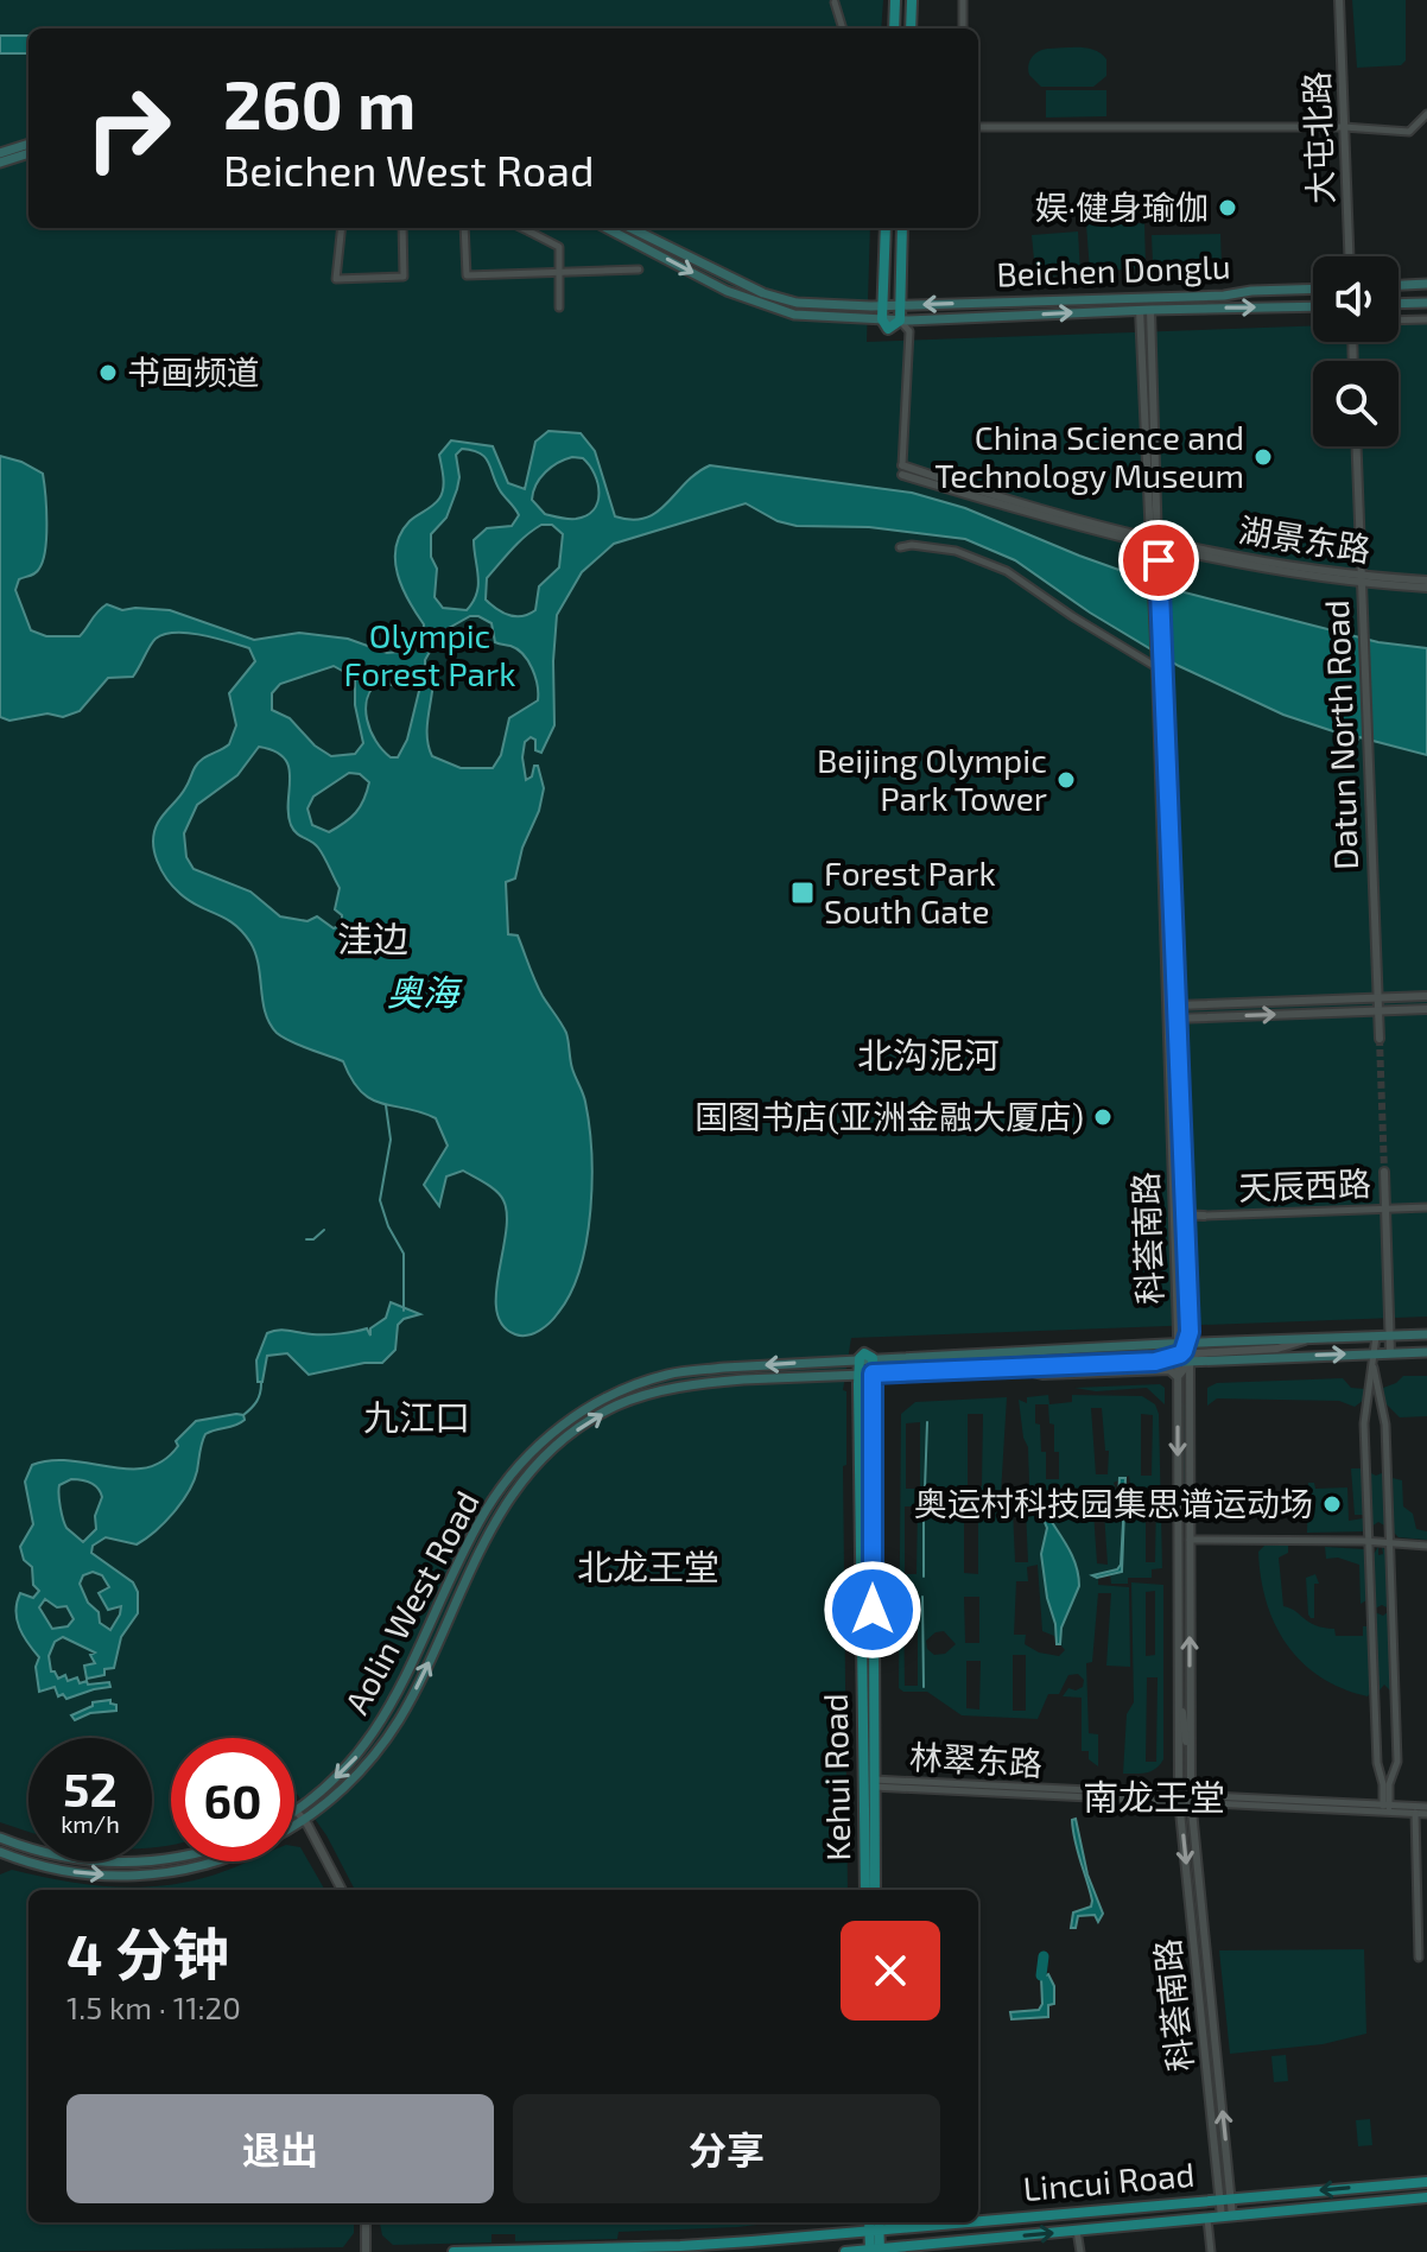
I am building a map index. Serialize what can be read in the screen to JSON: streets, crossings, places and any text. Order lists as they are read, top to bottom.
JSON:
{
  "streets": {
    "main road": [
      "Beichen Donglu",
      "Aolin West Road",
      "Kehui Road",
      "Lincui Road"
    ],
    "street": [
      "大屯北路",
      "湖景东路",
      "Datun North Road",
      "天辰西路",
      "科荟南路",
      "林翠东路"
    ]
  },
  "crossings": [
    ["Beichen Donglu", "科荟南路"],
    ["湖景东路", "Datun North Road"],
    ["湖景东路", "科荟南路"],
    ["天辰西路", "科荟南路"],
    ["科荟南路", "Aolin West Road"],
    ["科荟南路", "林翠东路"],
    ["科荟南路", "Lincui Road"],
    ["Aolin West Road", "Kehui Road"],
    ["林翠东路", "Kehui Road"]
  ],
  "districts": [
    "洼边",
    "北沟泥河",
    "九江口",
    "北龙王堂",
    "南龙王堂"
  ],
  "water": ["奥海"],
  "parks": ["Olympic Forest Park"],
  "places": {
    "other": [
      "娱·健身瑜伽",
      "书画频道",
      "China Science and Technology Museum",
      "Beijing Olympic Park Tower",
      "国图书店(亚洲金融大厦店)",
      "奥运村科技园集思谱运动场"
    ],
    "transit": ["Forest Park South Gate"]
  },
  "page": {
    "turn": ["260 m", "Beichen West Road"],
    "speed": "52 km/h",
    "limit": "60",
    "heading": ["4 分钟", "1.5 km · 11:20"],
    "buttons": ["退出", "分享"]
  }
}
